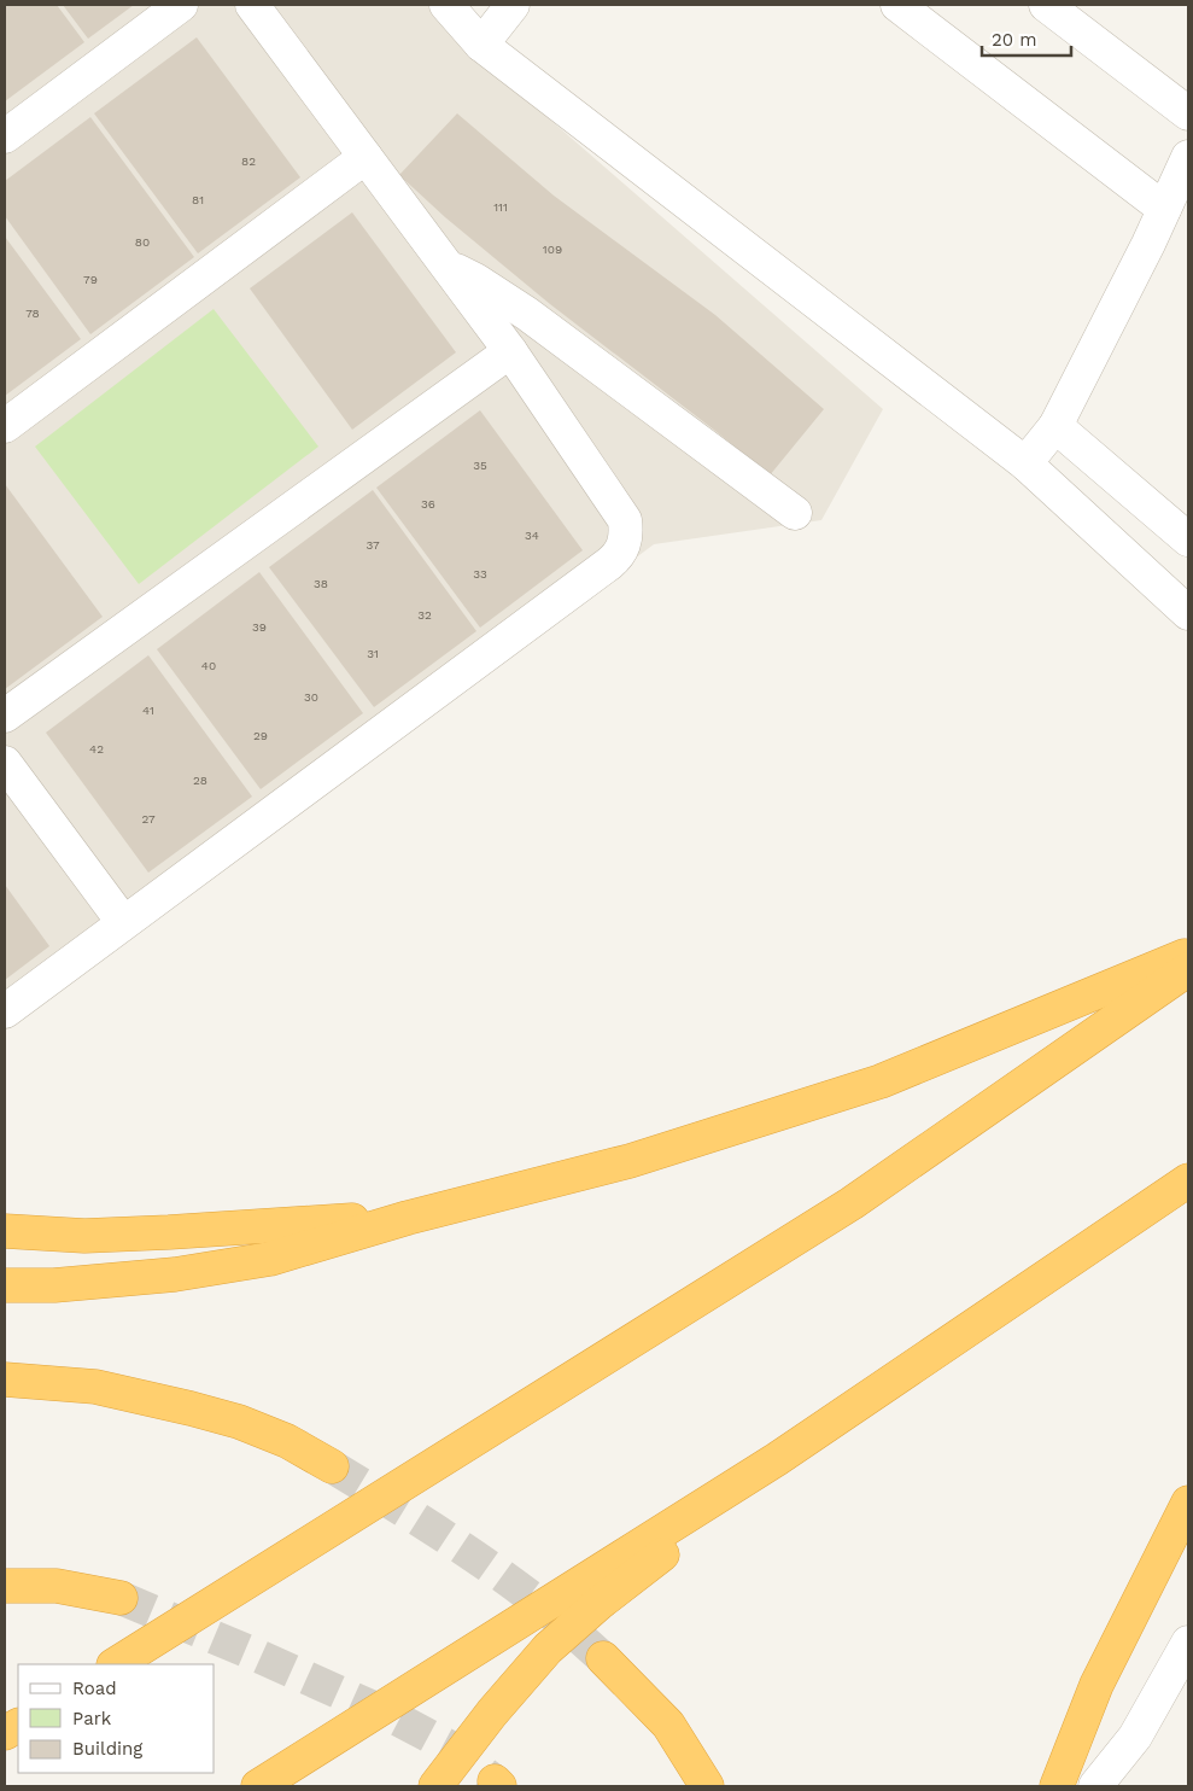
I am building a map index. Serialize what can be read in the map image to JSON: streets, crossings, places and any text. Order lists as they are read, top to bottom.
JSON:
{
  "house_numbers": [
    "82",
    "81",
    "111",
    "80",
    "109",
    "79",
    "78",
    "35",
    "36",
    "34",
    "37",
    "33",
    "38",
    "32",
    "39",
    "31",
    "40",
    "30",
    "41",
    "29",
    "42",
    "28",
    "27"
  ],
  "legend": ["Road", "Park", "Building"],
  "scale_bar": "20 m"
}
